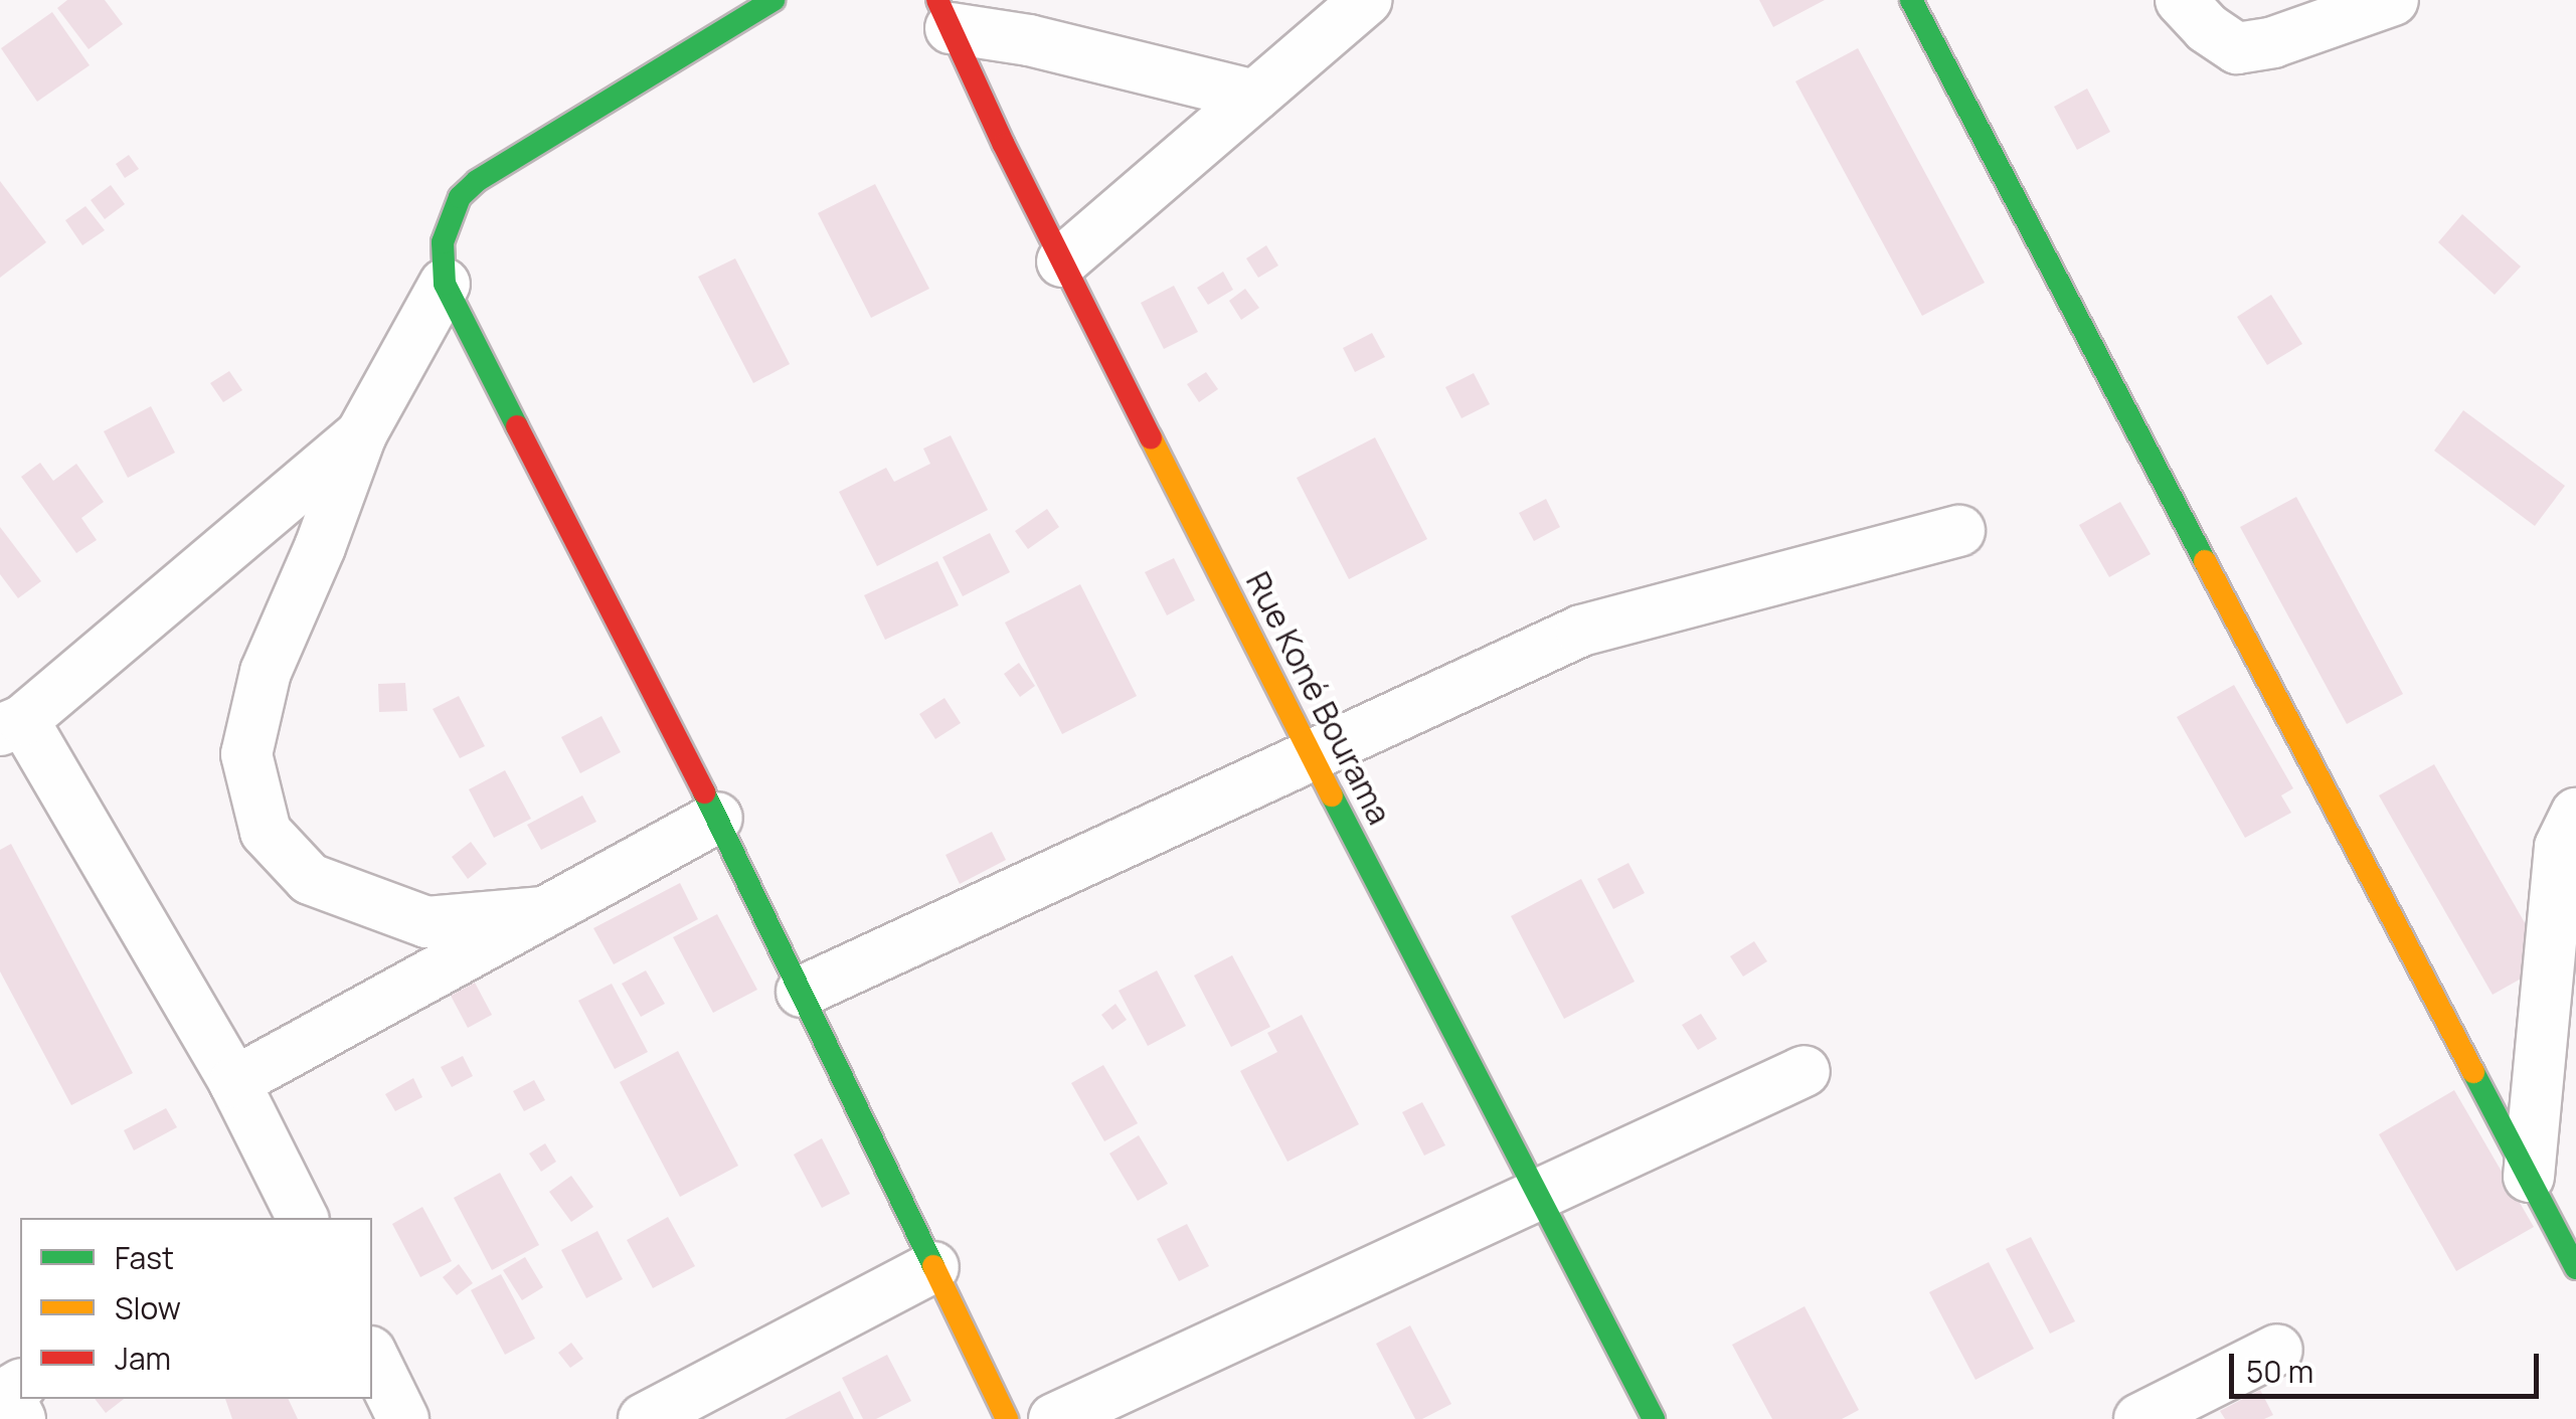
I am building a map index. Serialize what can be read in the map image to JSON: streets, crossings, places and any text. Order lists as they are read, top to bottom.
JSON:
{
  "streets": {
    "main road": ["Rue Koné Bourama"]
  },
  "legend": ["Fast", "Slow", "Jam"],
  "scale_bar": "50 m"
}
